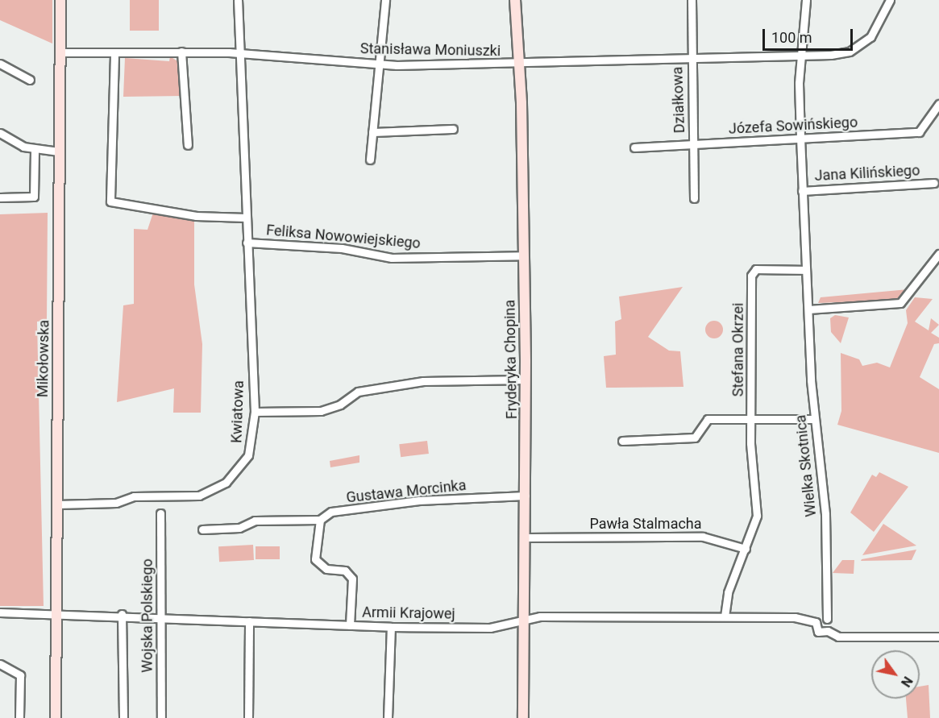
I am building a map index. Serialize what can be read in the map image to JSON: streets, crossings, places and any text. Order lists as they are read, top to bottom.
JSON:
{
  "streets": {
    "street": [
      "Stanisława Moniuszki",
      "Działkowa",
      "Józefa Sowińskiego",
      "Jana Kilińskiego",
      "Feliksa Nowowiejskiego",
      "Stefana Okrzei",
      "Mikołowska",
      "Fryderyka Chopina",
      "Kwiatowa",
      "Wielka Skotnica",
      "Gustawa Morcinka",
      "Pawła Stalmacha",
      "Armii Krajowej",
      "Wojska Polskiego"
    ]
  },
  "crossings": [
    ["Stanisława Moniuszki", "Działkowa"],
    ["Stanisława Moniuszki", "Mikołowska"],
    ["Stanisława Moniuszki", "Fryderyka Chopina"],
    ["Stanisława Moniuszki", "Kwiatowa"],
    ["Stanisława Moniuszki", "Wielka Skotnica"],
    ["Działkowa", "Józefa Sowińskiego"],
    ["Józefa Sowińskiego", "Wielka Skotnica"],
    ["Jana Kilińskiego", "Wielka Skotnica"],
    ["Feliksa Nowowiejskiego", "Fryderyka Chopina"],
    ["Feliksa Nowowiejskiego", "Kwiatowa"],
    ["Stefana Okrzei", "Wielka Skotnica"],
    ["Mikołowska", "Kwiatowa"],
    ["Mikołowska", "Armii Krajowej"],
    ["Fryderyka Chopina", "Gustawa Morcinka"],
    ["Fryderyka Chopina", "Pawła Stalmacha"],
    ["Fryderyka Chopina", "Armii Krajowej"],
    ["Armii Krajowej", "Wojska Polskiego"]
  ],
  "scale_bar": "100 m",
  "north": "bottom right"
}
